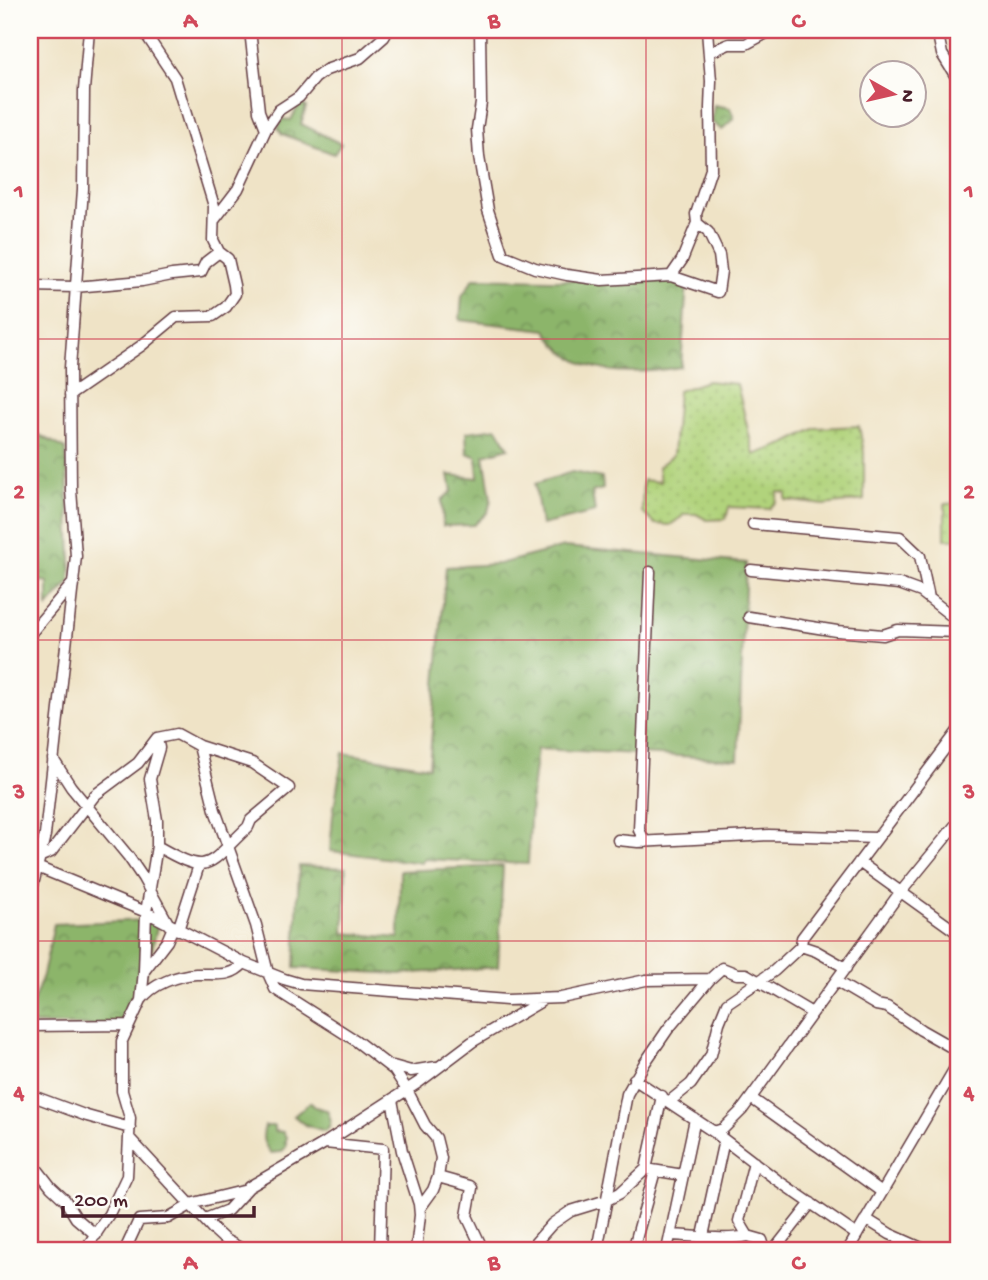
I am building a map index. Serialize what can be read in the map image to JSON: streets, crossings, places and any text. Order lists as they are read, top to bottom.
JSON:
{
  "scale_bar": "200 m",
  "north": "right",
  "grid": {
    "columns": ["A", "B", "C"],
    "rows": [
      "1",
      "2",
      "3",
      "4"
    ]
  }
}
